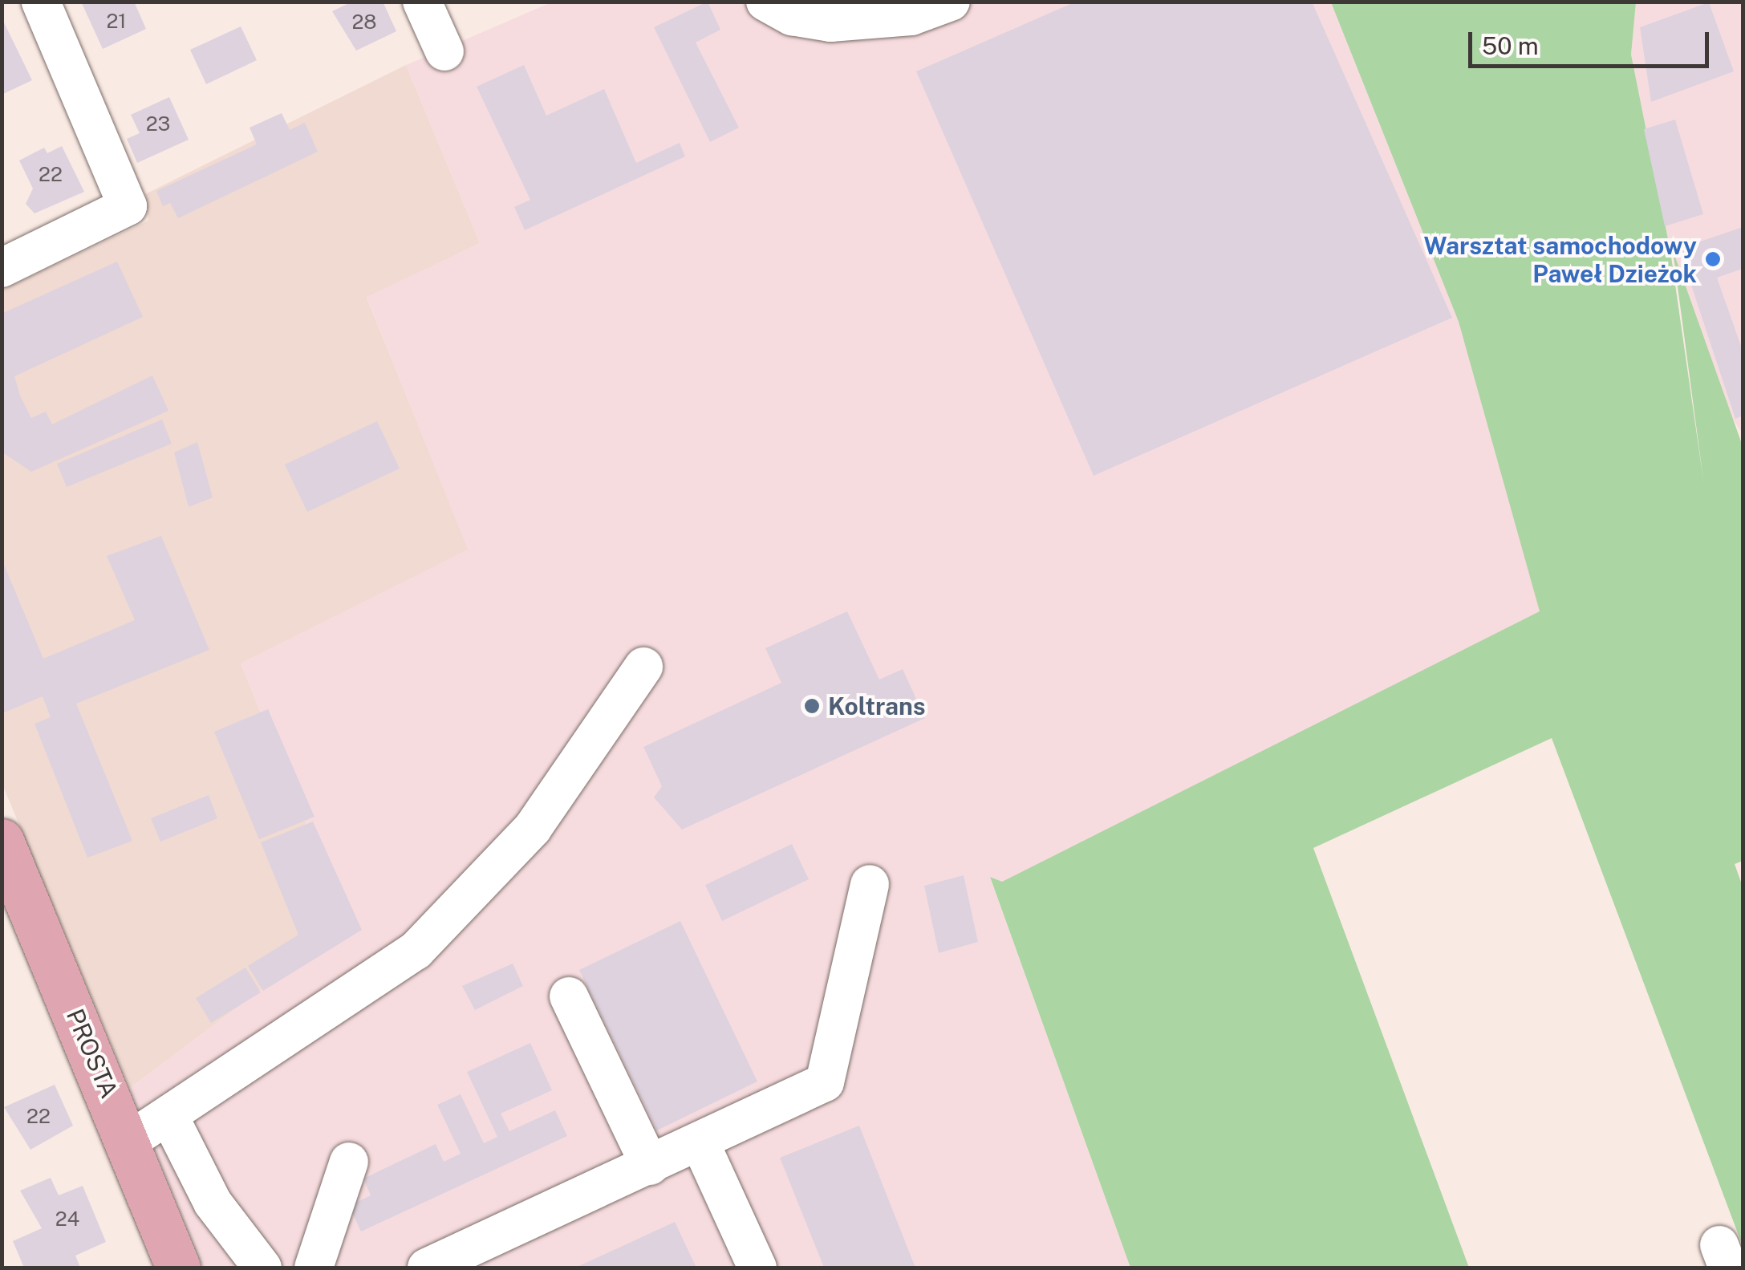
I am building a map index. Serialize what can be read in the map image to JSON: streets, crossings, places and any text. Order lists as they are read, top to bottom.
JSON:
{
  "streets": {
    "main road": ["PROSTA"]
  },
  "places": ["Warsztat samochodowy Paweł Dzieżok", "Koltrans"],
  "house_numbers": [
    "21",
    "28",
    "23",
    "22",
    "22",
    "24"
  ],
  "scale_bar": "50 m"
}
